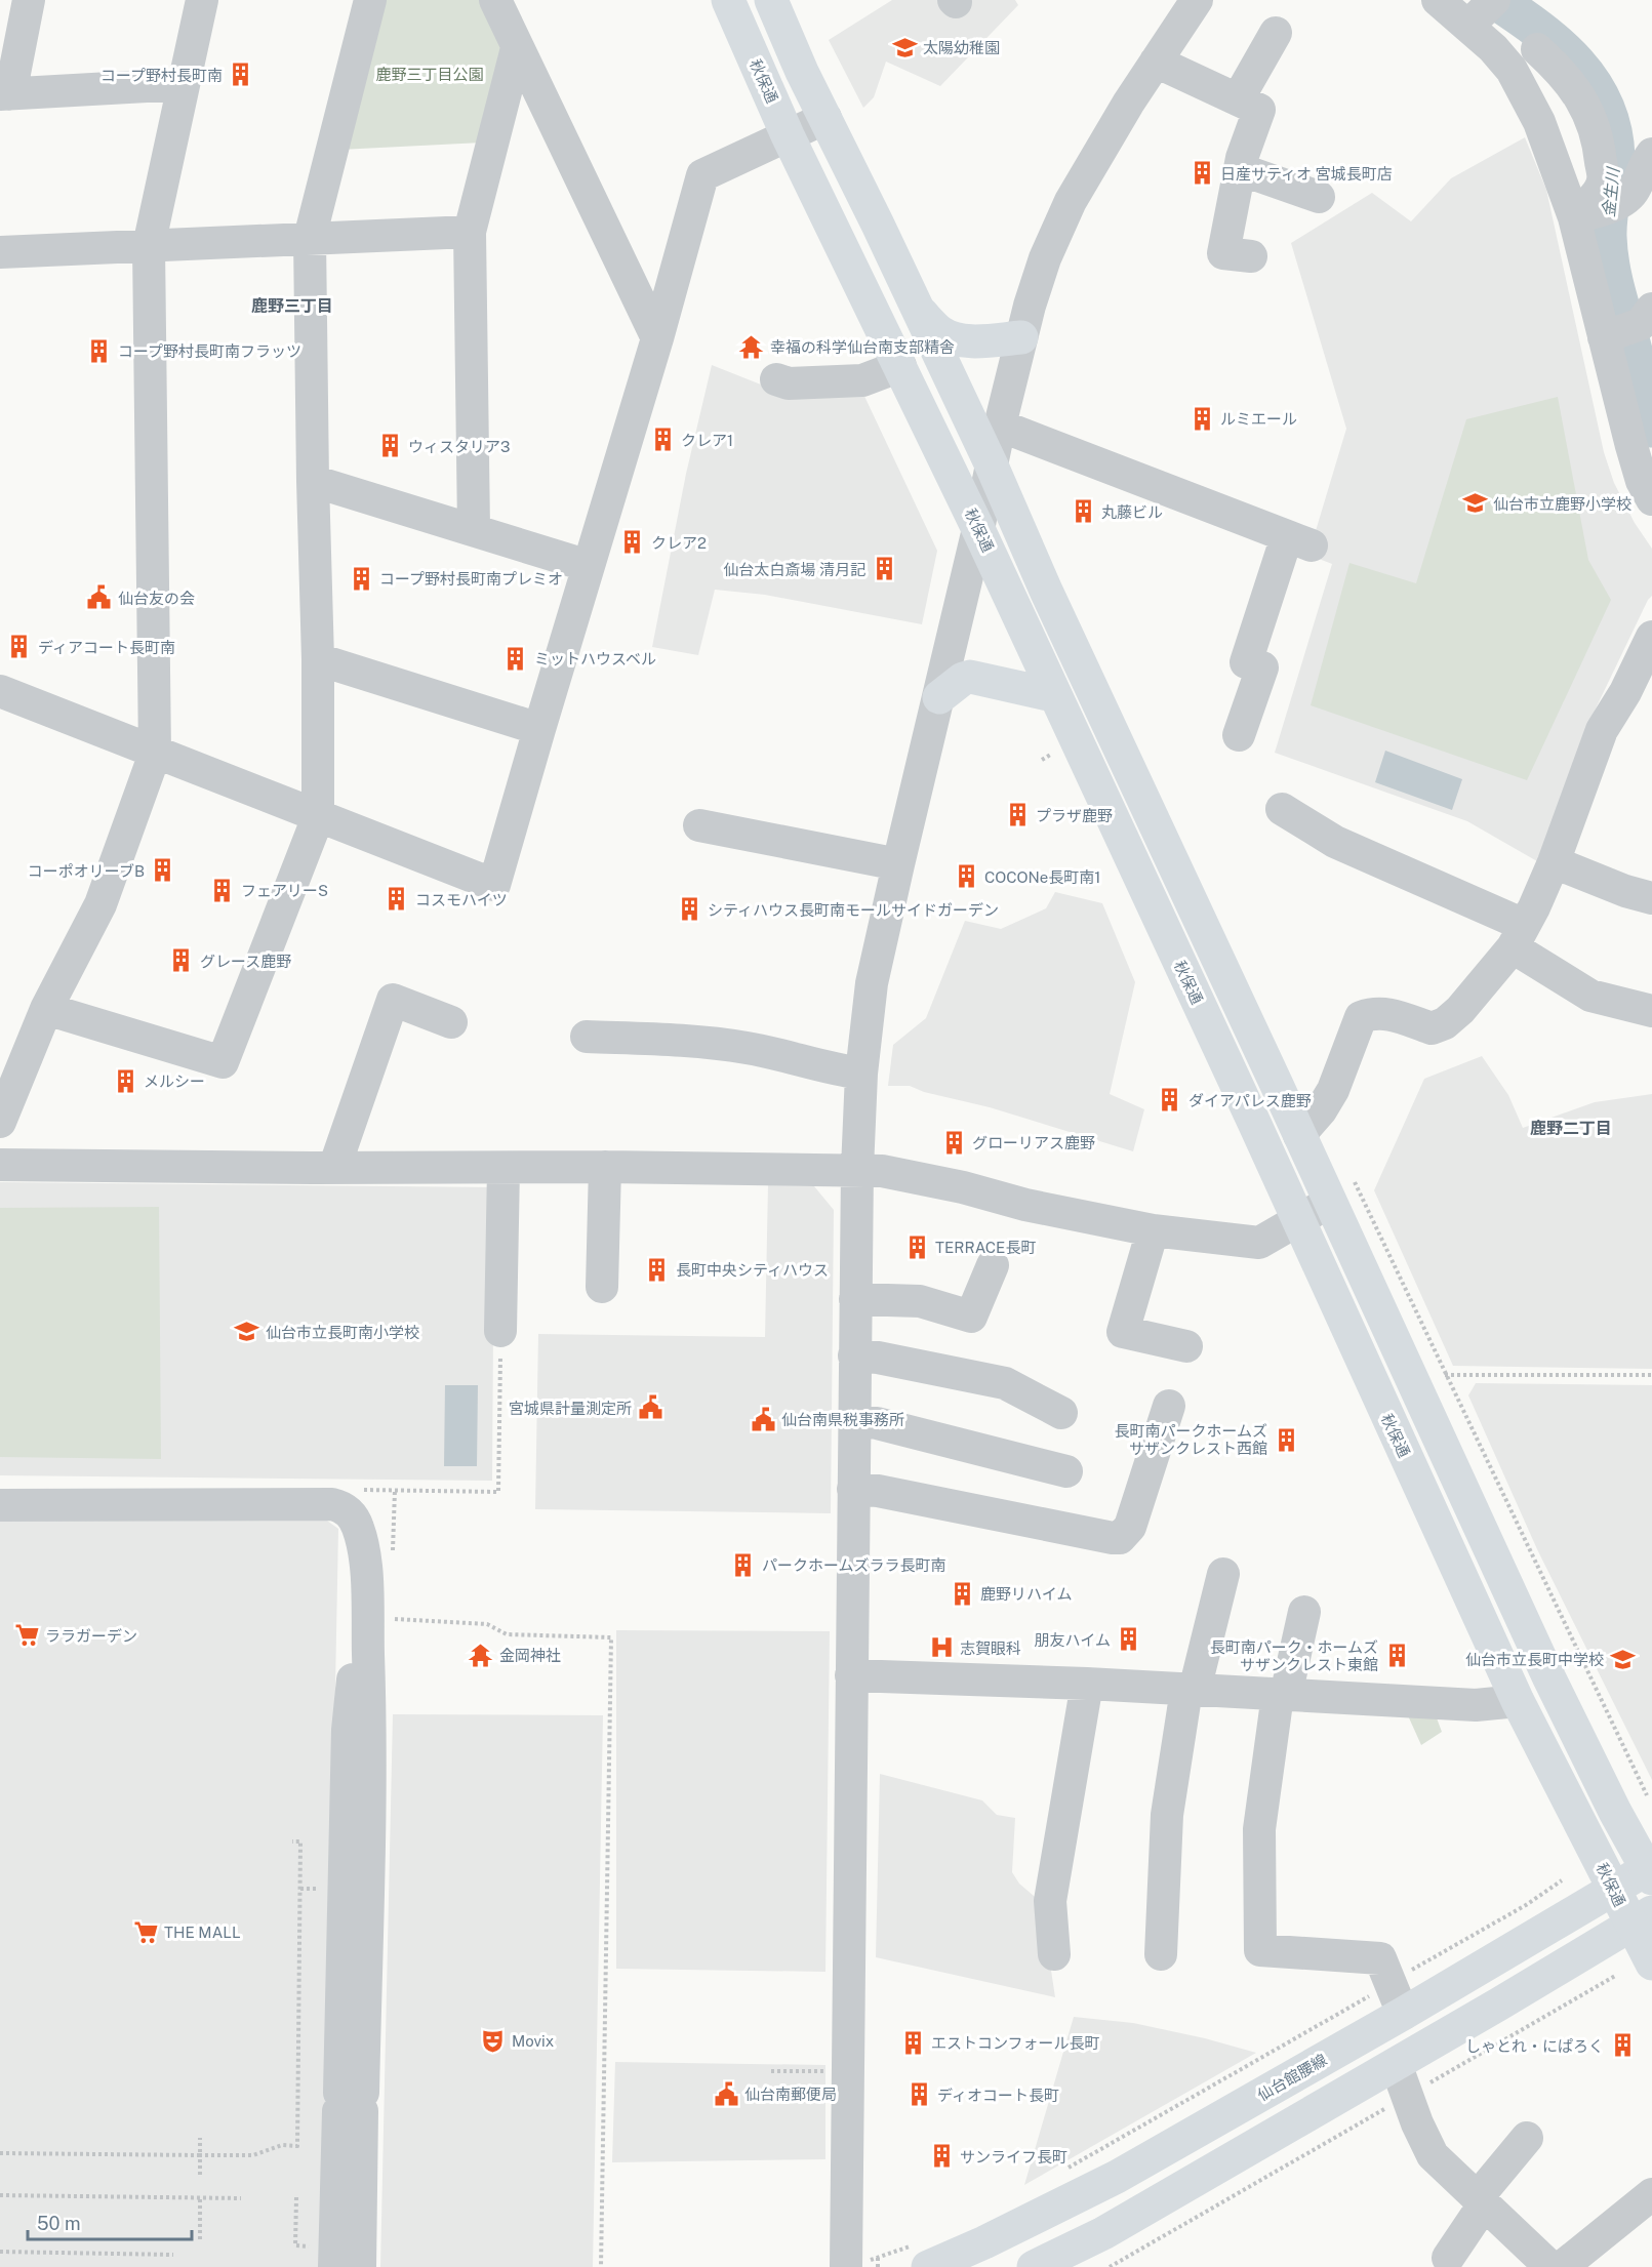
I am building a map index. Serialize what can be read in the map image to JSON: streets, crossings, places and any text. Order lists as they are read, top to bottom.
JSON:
{
  "streets": {
    "main road": ["秋保通", "仙台館腰線"]
  },
  "crossings": [
    ["秋保通", "仙台館腰線"]
  ],
  "districts": ["鹿野三丁目", "鹿野二丁目"],
  "water": ["金生川"],
  "parks": ["鹿野三丁目公園"],
  "places": {
    "school or university": [
      "太陽幼稚園",
      "仙台市立鹿野小学校",
      "仙台市立長町南小学校",
      "仙台市立長町中学校"
    ],
    "building": [
      "コープ野村長町南",
      "日産サティオ 宮城長町店",
      "コープ野村長町南フラッツ",
      "ルミエール",
      "クレア1",
      "ウィスタリア3",
      "丸藤ビル",
      "クレア2",
      "仙台太白斎場 清月記",
      "コープ野村長町南プレミオ",
      "ディアコート長町南",
      "ミットハウスベル",
      "プラザ鹿野",
      "コーポオリーブB",
      "COCONe長町南1",
      "フェアリーS",
      "コスモハイツ",
      "シティハウス長町南モールサイドガーデン",
      "グレース鹿野",
      "メルシー",
      "ダイアパレス鹿野",
      "グローリアス鹿野",
      "TERRACE長町",
      "長町中央シティハウス",
      "長町南パークホームズ サザンクレスト西館",
      "パークホームズララ長町南",
      "鹿野リハイム",
      "朋友ハイム",
      "長町南パーク・ホームズ サザンクレスト東館",
      "エストコンフォール長町",
      "しゃとれ・にぱろく",
      "ディオコート長町",
      "サンライフ長町"
    ],
    "temple": ["幸福の科学仙台南支部精舎", "金岡神社"],
    "public building": [
      "仙台友の会",
      "宮城県計量測定所",
      "仙台南県税事務所",
      "仙台南郵便局"
    ],
    "supermarket": ["ララガーデン", "THE MALL"],
    "hospital": ["志賀眼科"],
    "theatre": ["Movix"]
  },
  "scale_bar": "50 m"
}
